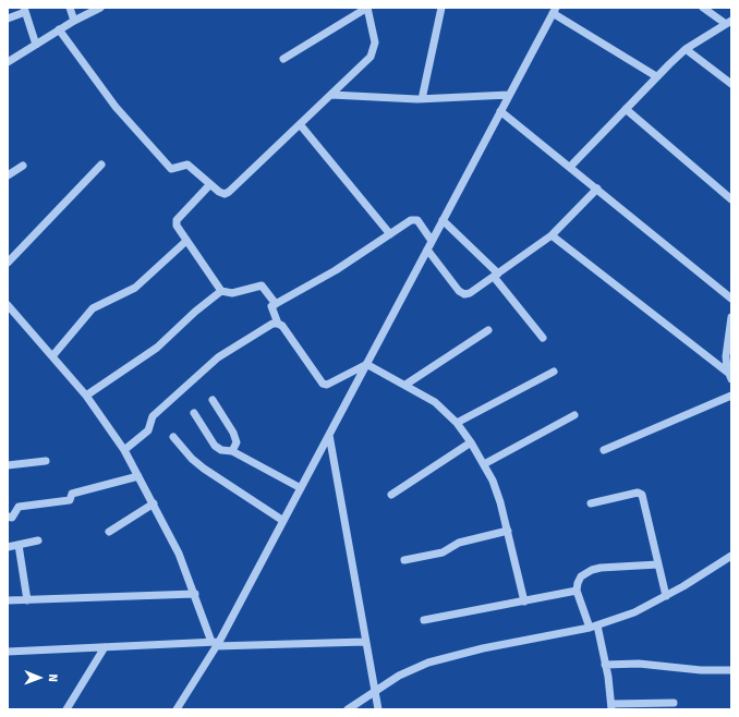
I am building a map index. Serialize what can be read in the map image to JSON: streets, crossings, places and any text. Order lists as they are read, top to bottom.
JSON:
{
  "north": "right"
}
